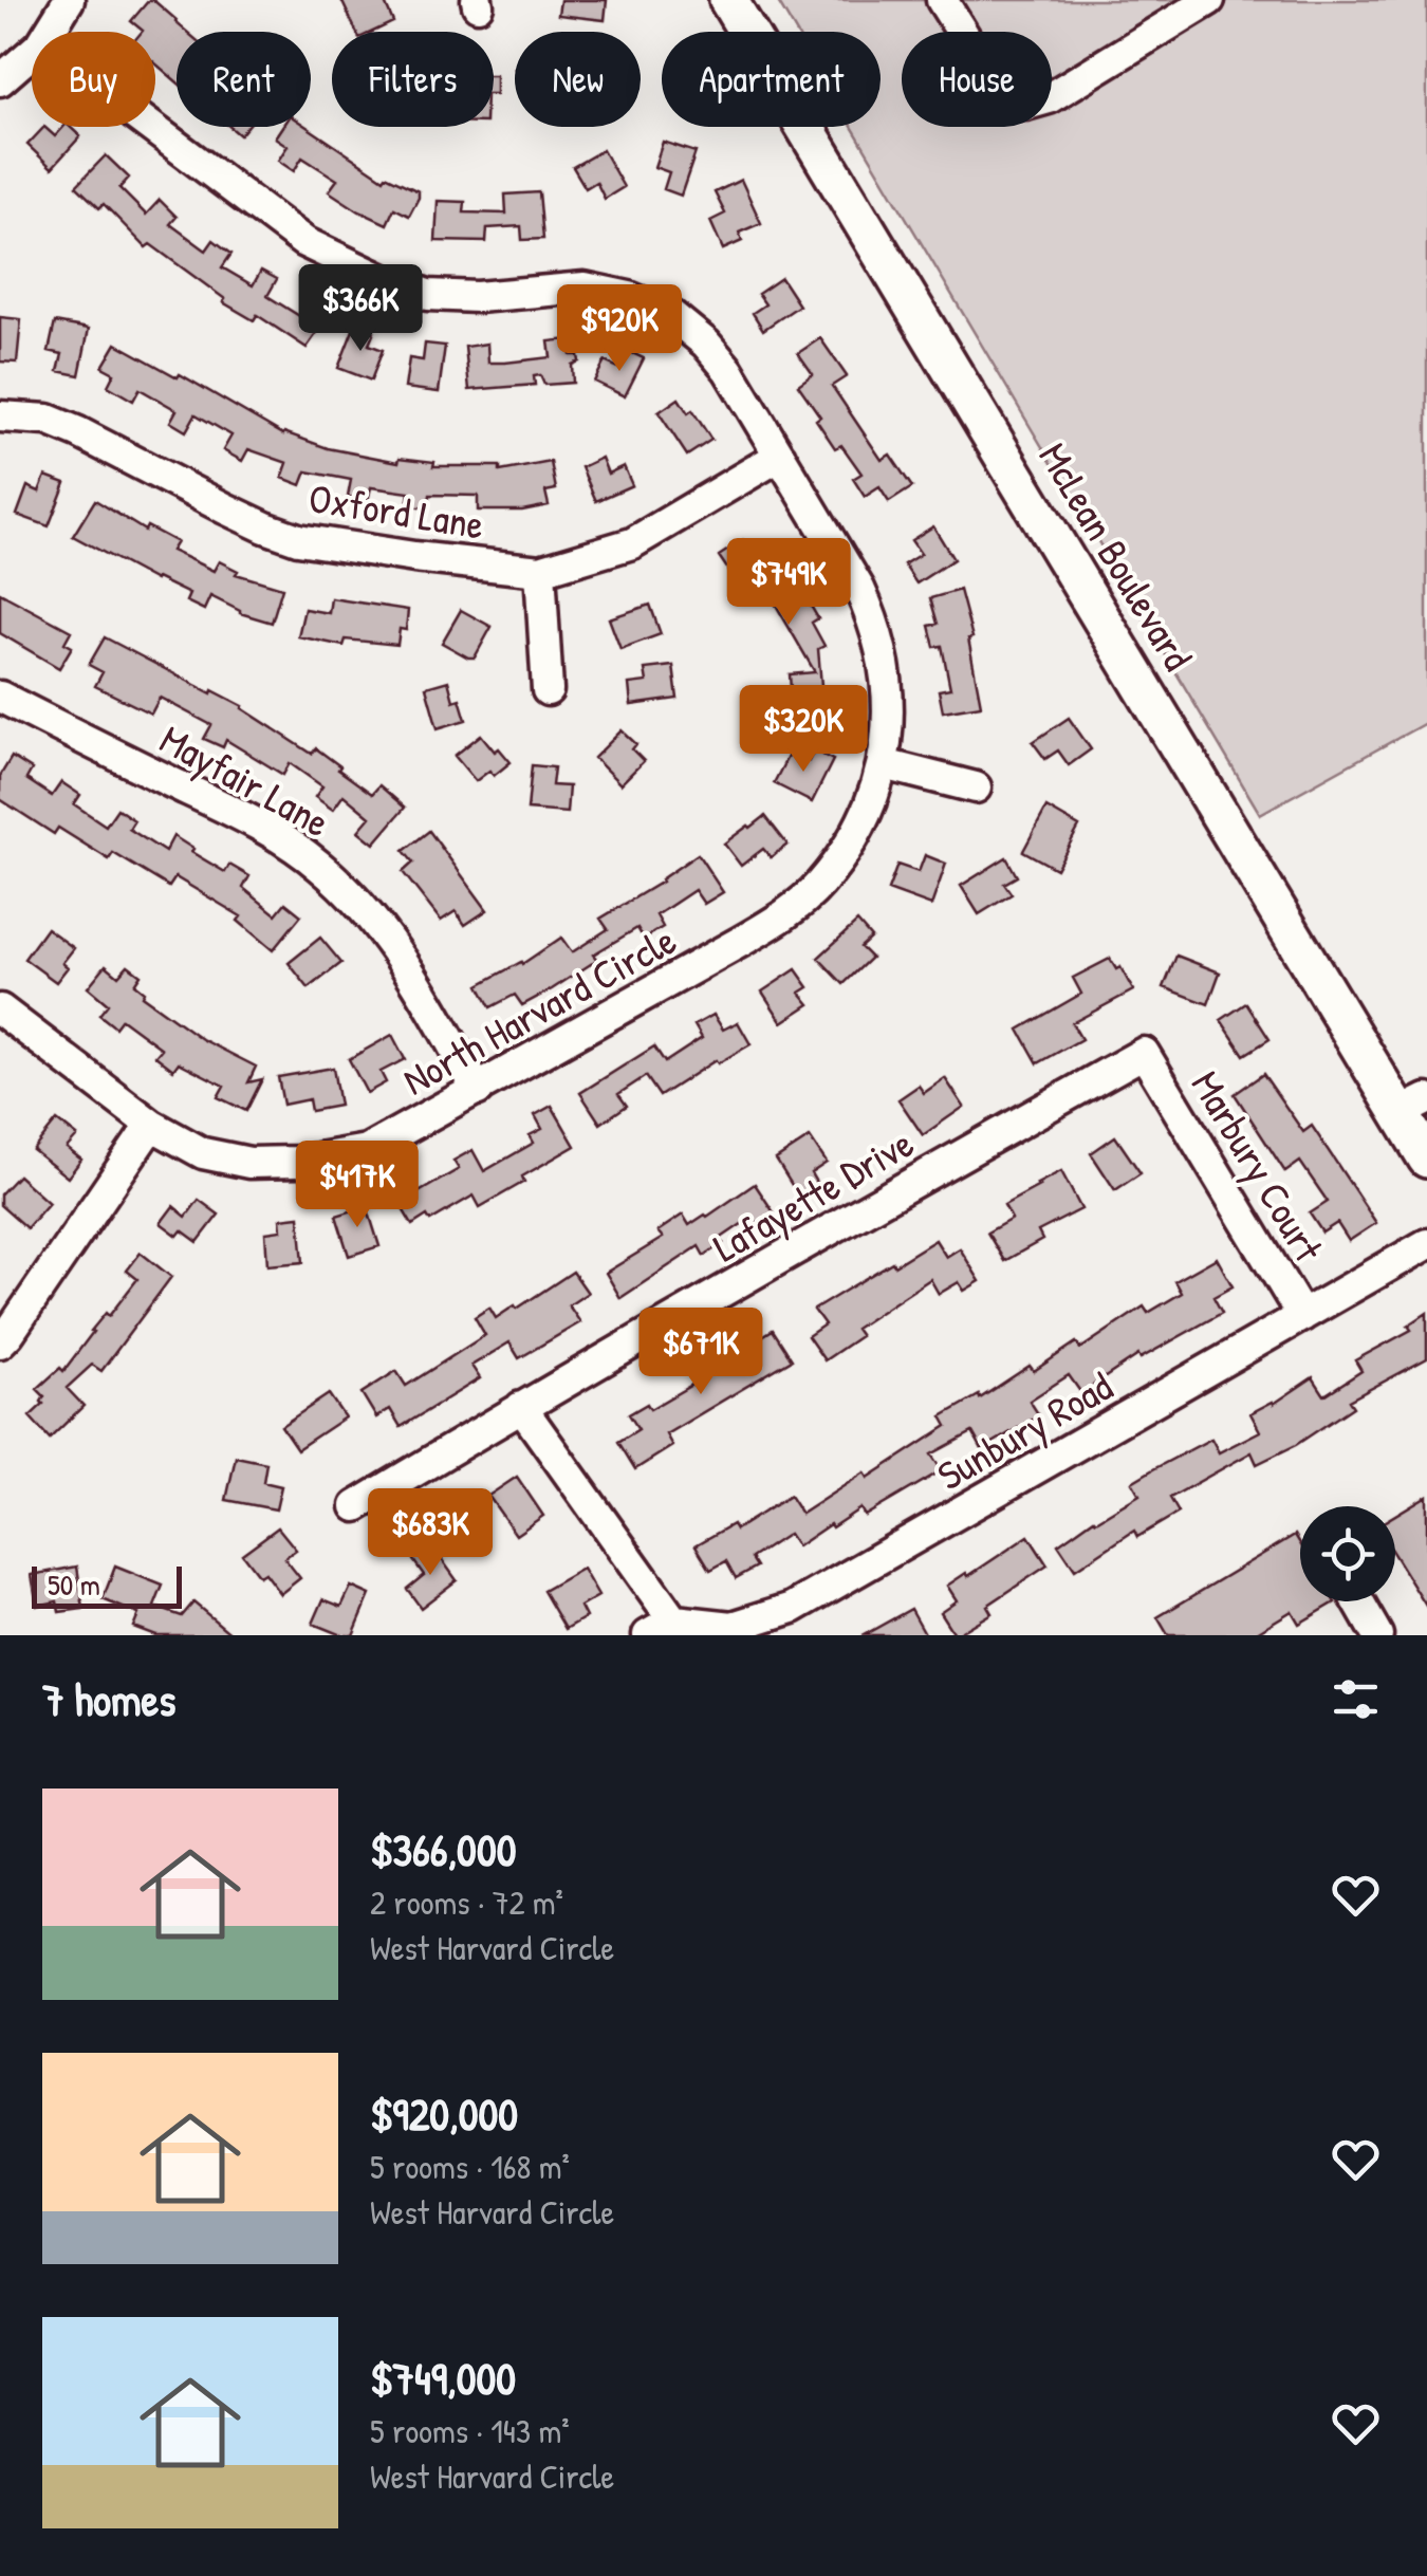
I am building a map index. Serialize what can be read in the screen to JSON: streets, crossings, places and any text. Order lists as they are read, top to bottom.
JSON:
{
  "streets": {
    "main road": ["McLean Boulevard"],
    "street": [
      "Oxford Lane",
      "Mayfair Lane",
      "North Harvard Circle",
      "Marbury Court",
      "Lafayette Drive",
      "Sunbury Road"
    ]
  },
  "crossings": [
    ["Oxford Lane", "North Harvard Circle"],
    ["Mayfair Lane", "North Harvard Circle"],
    ["Marbury Court", "Lafayette Drive"],
    ["Marbury Court", "Sunbury Road"]
  ],
  "scale_bar": "50 m",
  "page": {
    "chip": [
      "Buy",
      "Rent",
      "Filters",
      "New",
      "Apartment",
      "House"
    ],
    "price": [
      "$366K",
      "$920K",
      "$749K",
      "$320K",
      "$417K",
      "$671K",
      "$683K"
    ],
    "scale": "50 m",
    "heading": "7 homes",
    "list": [
      {
        "name": "$366,000",
        "note": "2 rooms · 72 m² · West Harvard Circle"
      },
      {
        "name": "$920,000",
        "note": "5 rooms · 168 m² · West Harvard Circle"
      },
      {
        "name": "$749,000",
        "note": "5 rooms · 143 m² · West Harvard Circle"
      }
    ]
  }
}
